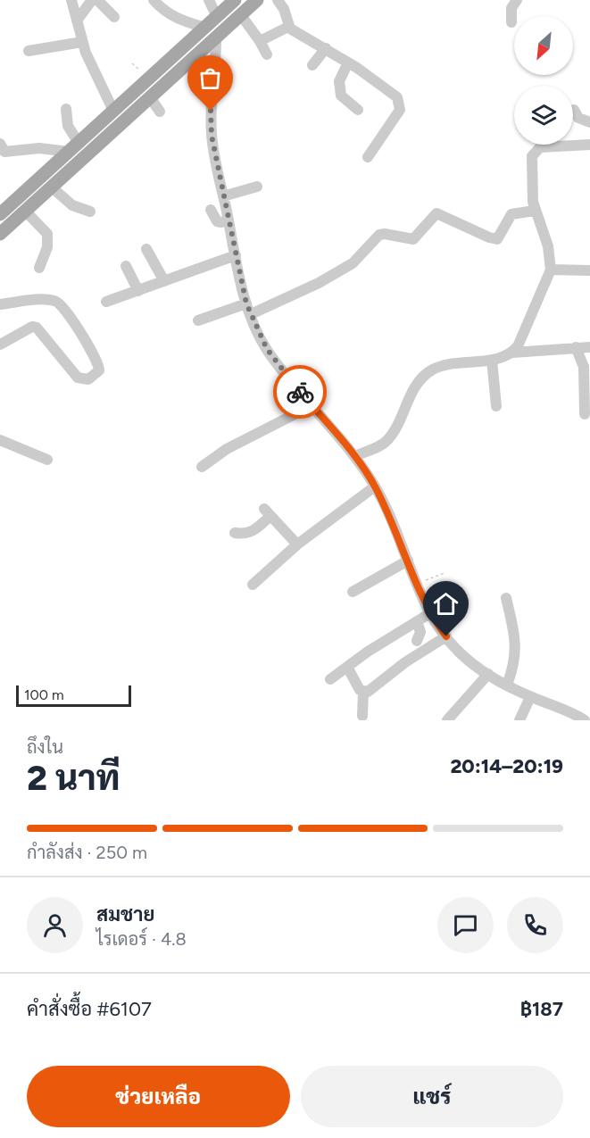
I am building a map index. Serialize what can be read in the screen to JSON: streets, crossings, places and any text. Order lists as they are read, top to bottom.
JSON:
{
  "scale_bar": "100 m",
  "north": "bottom left",
  "page": {
    "scale": "100 m",
    "heading": ["2 นาที", "ถึงใน", "20:14–20:19"],
    "panel": [
      "สมชาย",
      "ไรเดอร์ · 4.8",
      "คำสั่งซื้อ #6107",
      "฿187"
    ],
    "bar": "กำลังส่ง · 250 m",
    "buttons": ["ช่วยเหลือ", "แชร์"]
  }
}
